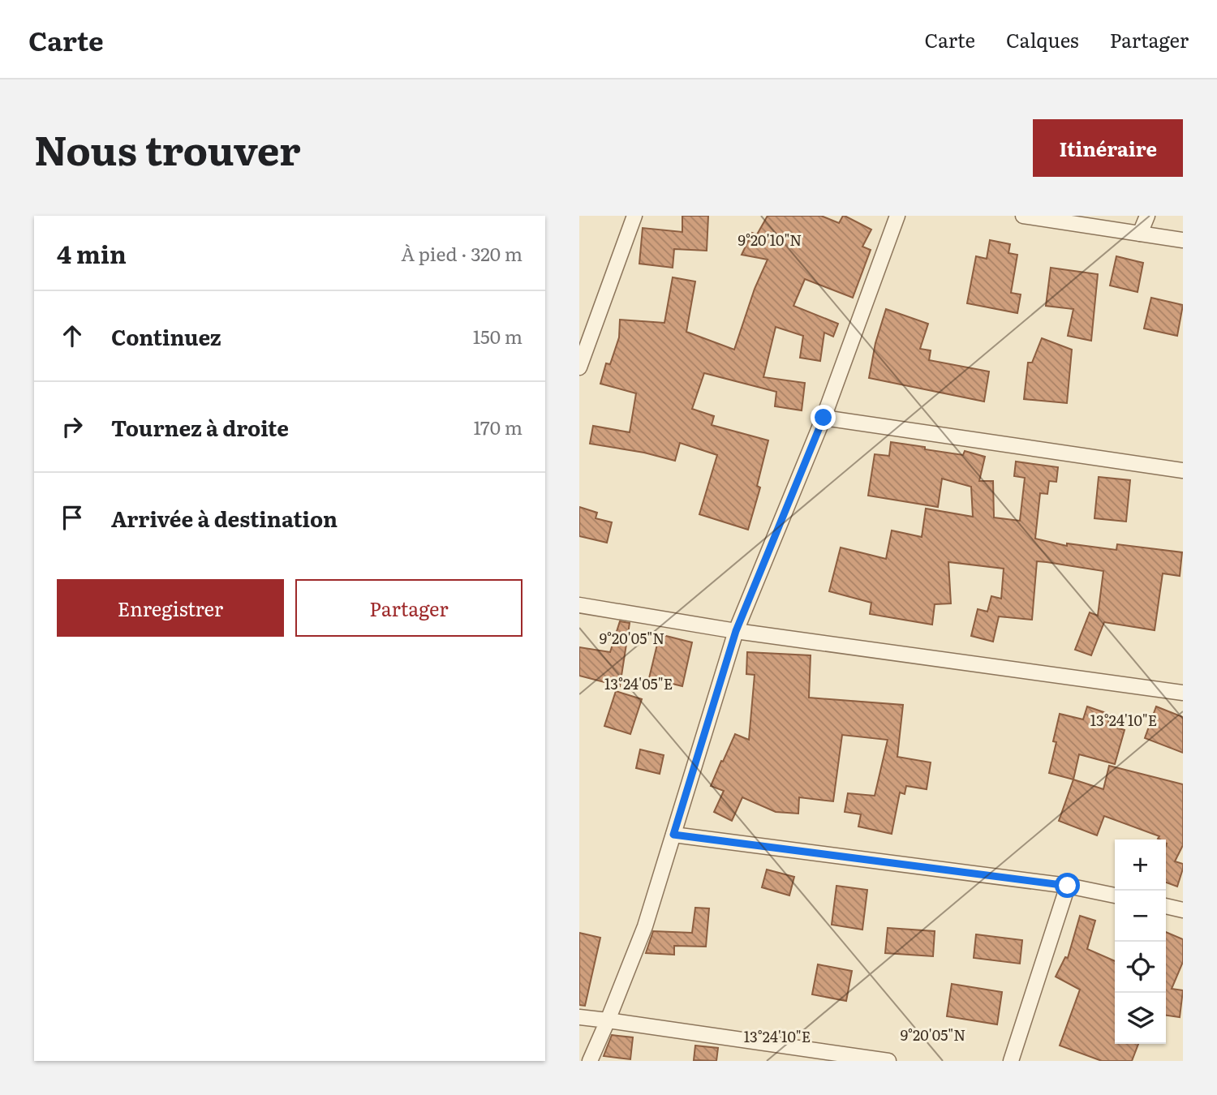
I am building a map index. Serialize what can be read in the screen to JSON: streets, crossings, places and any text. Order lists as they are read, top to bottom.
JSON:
{
  "page": {
    "header": "Carte",
    "nav": ["Carte", "Calques", "Partager"],
    "title": "Nous trouver",
    "buttons": [
      "Itinéraire",
      ["Enregistrer", "Partager"]
    ],
    "heading": ["4 min", "À pied · 320 m"],
    "list": [
      ["Continuez", "150 m"],
      ["Tournez à droite", "170 m"],
      "Arrivée à destination"
    ],
    "map_buttons": ["+", "−"]
  },
  "coordinates": [
    "9°20'10\"N",
    "9°20'05\"N",
    "13°24'05\"E",
    "13°24'10\"E"
  ]
}
